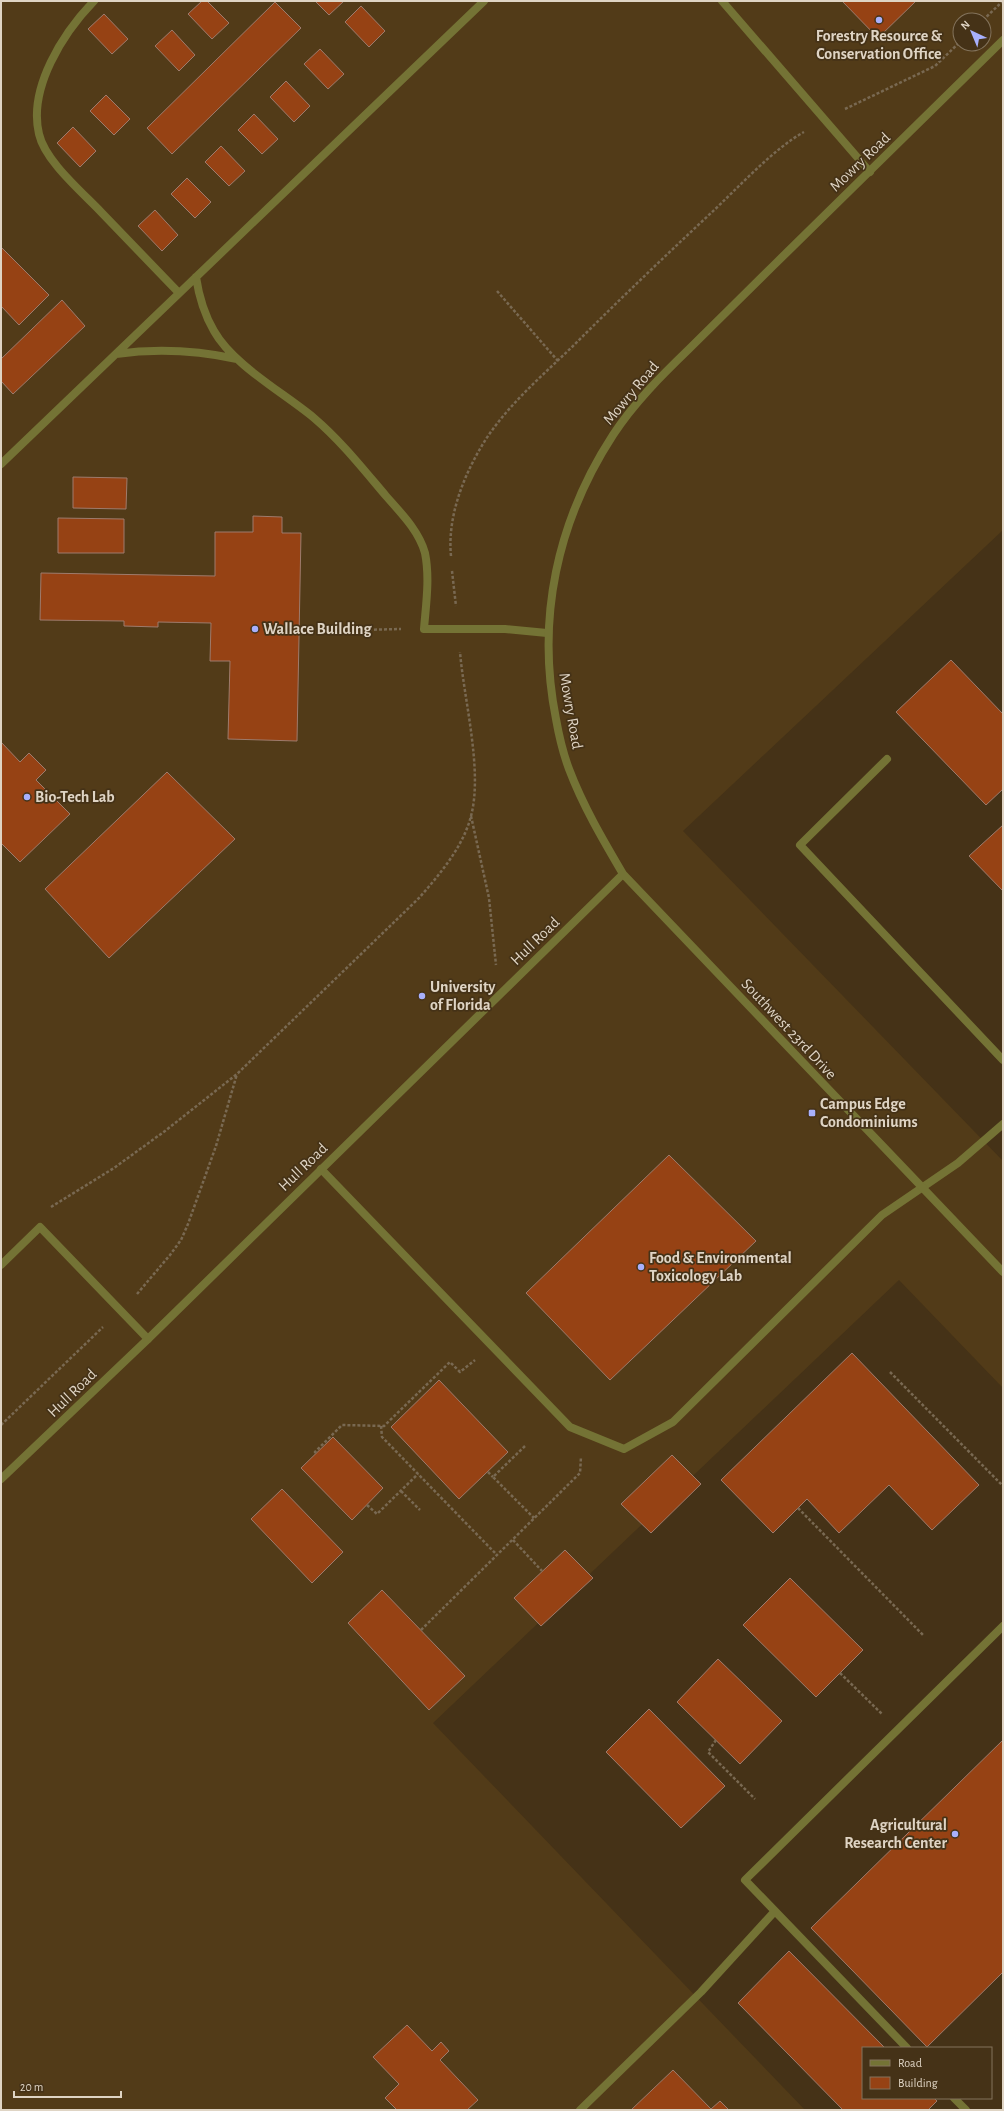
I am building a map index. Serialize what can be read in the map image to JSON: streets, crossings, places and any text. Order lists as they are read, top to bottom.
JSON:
{
  "streets": {
    "street": ["Mowry Road", "Hull Road", "Southwest 23rd Drive"]
  },
  "crossings": [
    ["Mowry Road", "Hull Road"],
    ["Mowry Road", "Southwest 23rd Drive"],
    ["Hull Road", "Southwest 23rd Drive"]
  ],
  "places": {
    "other": [
      "Forestry Resource & Conservation Office",
      "Wallace Building",
      "Bio-Tech Lab",
      "University of Florida",
      "Food & Environmental Toxicology Lab",
      "Agricultural Research Center"
    ],
    "transit": ["Campus Edge Condominiums"]
  },
  "legend": ["Road", "Building"],
  "scale_bar": "20 m",
  "north": "top left"
}
